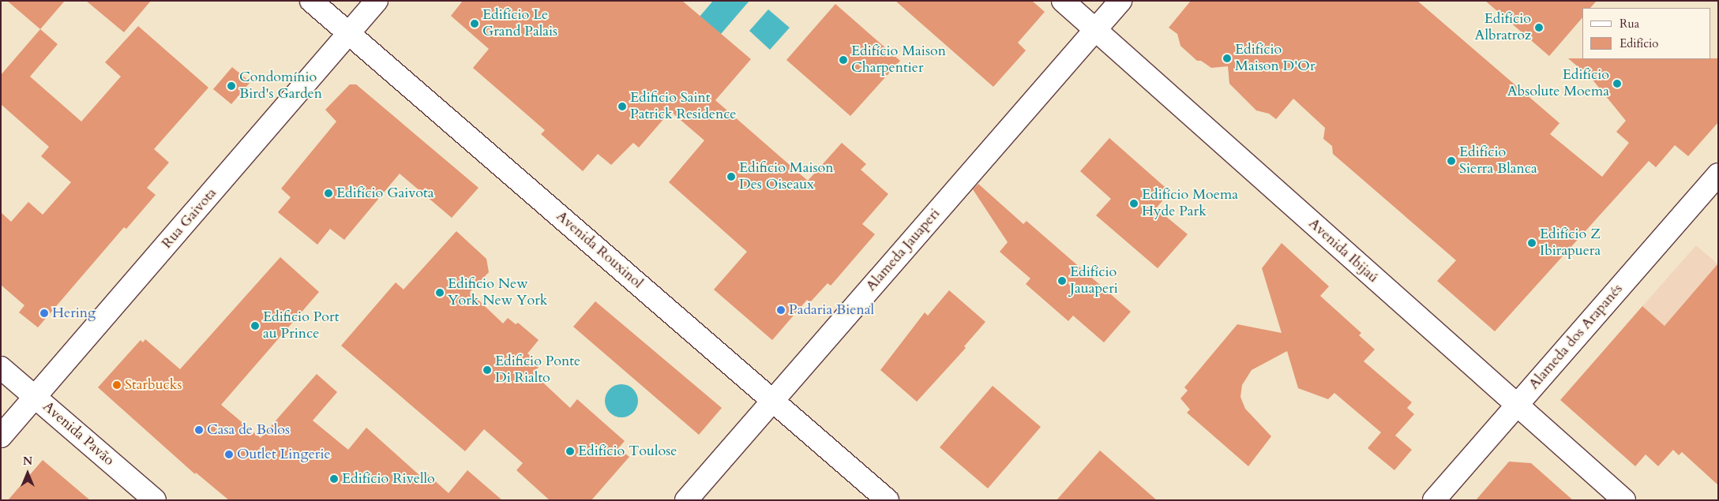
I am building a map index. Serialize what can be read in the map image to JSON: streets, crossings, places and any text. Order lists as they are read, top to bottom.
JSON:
{
  "streets": {
    "street": [
      "Rua Gaivota",
      "Avenida Rouxinol",
      "Alameda Jauaperi",
      "Avenida Ibijaú",
      "Alameda dos Arapanés",
      "Avenida Pavão"
    ]
  },
  "crossings": [
    ["Rua Gaivota", "Avenida Rouxinol"],
    ["Rua Gaivota", "Avenida Pavão"],
    ["Avenida Rouxinol", "Alameda Jauaperi"],
    ["Alameda Jauaperi", "Avenida Ibijaú"],
    ["Avenida Ibijaú", "Alameda dos Arapanés"]
  ],
  "places": [
    "Edifício Le Grand Palais",
    "Edifício Albratroz",
    "Edifício Maison D'Or",
    "Edifício Maison Charpentier",
    "Edifício Absolute Moema",
    "Condomínio Bird's Garden",
    "Edificio Saint Patrick Residence",
    "Edifício Sierra Blanca",
    "Edificio Maison Des Oiseaux",
    "Edifício Gaivota",
    "Edifício Moema Hyde Park",
    "Edifício Z Ibirapuera",
    "Edifício Jauaperi",
    "Edificio New York New York",
    "Padaria Bienal",
    "Hering",
    "Edificio Port au Prince",
    "Edificio Ponte Di Rialto",
    "Starbucks",
    "Casa de Bolos",
    "Edifício Toulose",
    "Outlet Lingerie",
    "Edifício Rivello"
  ],
  "legend": ["Rua", "Edifício"],
  "north": "top"
}
